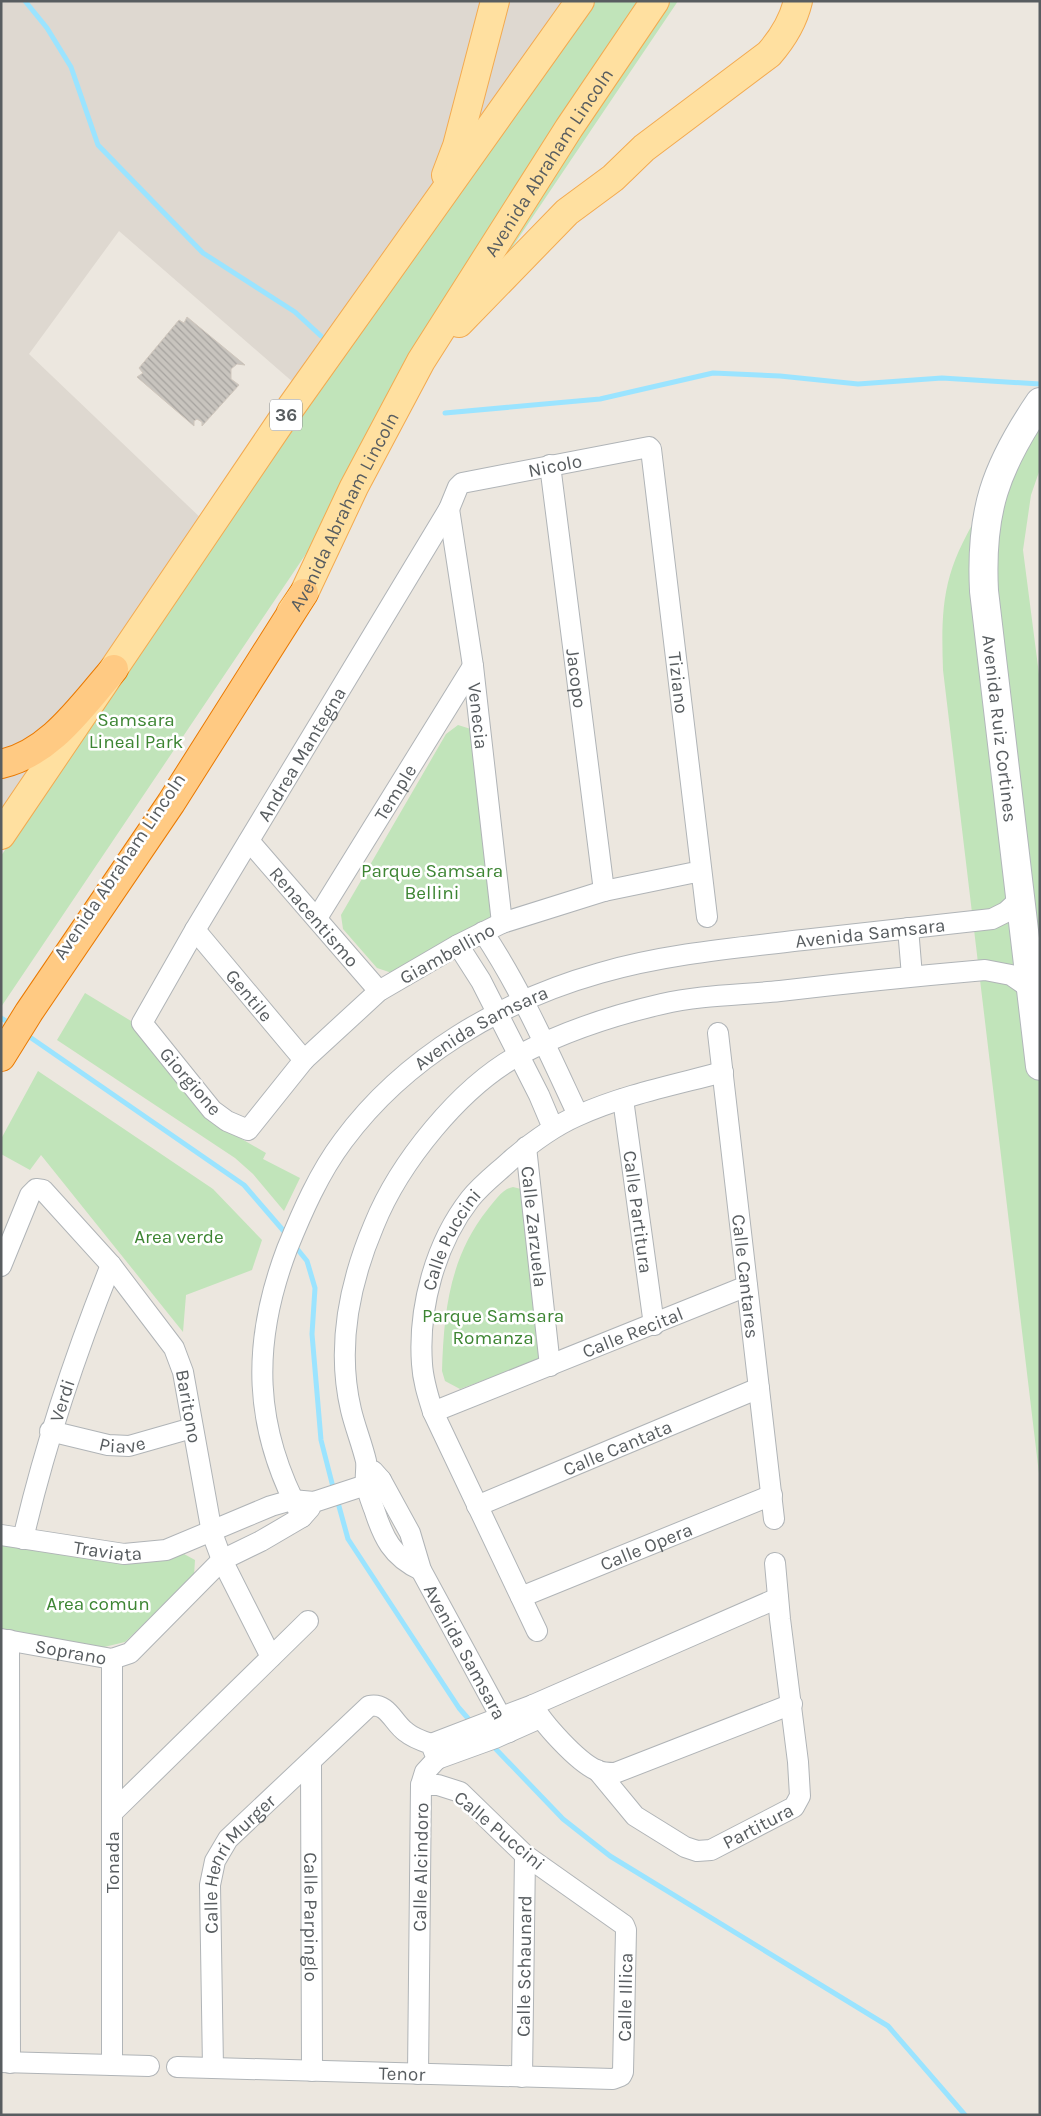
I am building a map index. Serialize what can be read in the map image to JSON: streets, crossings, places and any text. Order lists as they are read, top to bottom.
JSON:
{
  "streets": {
    "main road": ["Avenida Abraham Lincoln", "36", "Avenida Ruiz Cortines"],
    "street": [
      "Nicolo",
      "Jacopo",
      "Tiziano",
      "Venecia",
      "Andrea Mantegna",
      "Temple",
      "Renacentismo",
      "Avenida Samsara",
      "Giambellino",
      "Gentile",
      "Giorgione",
      "Calle Partitura",
      "Calle Zarzuela",
      "Calle Puccini",
      "Calle Cantares",
      "Calle Recital",
      "Verdi",
      "Baritono",
      "Piave",
      "Calle Cantata",
      "Calle Opera",
      "Traviata",
      "Soprano",
      "Partitura",
      "Tonada",
      "Calle Alcindoro",
      "Calle Henri Murger",
      "Calle Parpinglo",
      "Calle Schaunard",
      "Calle Illica",
      "Tenor"
    ]
  },
  "crossings": [
    ["Nicolo", "Jacopo"],
    ["Nicolo", "Tiziano"],
    ["Nicolo", "Andrea Mantegna"],
    ["Jacopo", "Giambellino"],
    ["Tiziano", "Giambellino"],
    ["Venecia", "Andrea Mantegna"],
    ["Venecia", "Temple"],
    ["Venecia", "Giambellino"],
    ["Avenida Ruiz Cortines", "Avenida Samsara"],
    ["Andrea Mantegna", "Renacentismo"],
    ["Andrea Mantegna", "Gentile"],
    ["Andrea Mantegna", "Giorgione"],
    ["Temple", "Renacentismo"],
    ["Renacentismo", "Giambellino"],
    ["Avenida Samsara", "Traviata"],
    ["Avenida Samsara", "Soprano"],
    ["Giambellino", "Gentile"],
    ["Giambellino", "Giorgione"],
    ["Calle Partitura", "Calle Puccini"],
    ["Calle Partitura", "Calle Recital"],
    ["Calle Zarzuela", "Calle Puccini"],
    ["Calle Zarzuela", "Calle Recital"],
    ["Calle Puccini", "Calle Cantares"],
    ["Calle Puccini", "Calle Recital"],
    ["Calle Puccini", "Calle Cantata"],
    ["Calle Puccini", "Calle Opera"],
    ["Calle Puccini", "Calle Alcindoro"],
    ["Calle Puccini", "Calle Schaunard"],
    ["Calle Puccini", "Calle Illica"],
    ["Calle Cantares", "Calle Recital"],
    ["Calle Cantares", "Calle Cantata"],
    ["Calle Cantares", "Calle Opera"],
    ["Verdi", "Baritono"],
    ["Verdi", "Piave"],
    ["Verdi", "Traviata"],
    ["Baritono", "Piave"],
    ["Baritono", "Traviata"],
    ["Baritono", "Soprano"],
    ["Traviata", "Soprano"],
    ["Soprano", "Tonada"],
    ["Calle Alcindoro", "Calle Henri Murger"],
    ["Calle Alcindoro", "Tenor"],
    ["Calle Henri Murger", "Calle Parpinglo"],
    ["Calle Henri Murger", "Tenor"],
    ["Calle Parpinglo", "Tenor"],
    ["Calle Schaunard", "Tenor"],
    ["Calle Illica", "Tenor"]
  ],
  "parks": [
    "Samsara Lineal Park",
    "Parque Samsara Bellini",
    "Area verde",
    "Parque Samsara Romanza",
    "Area comun"
  ]
}
